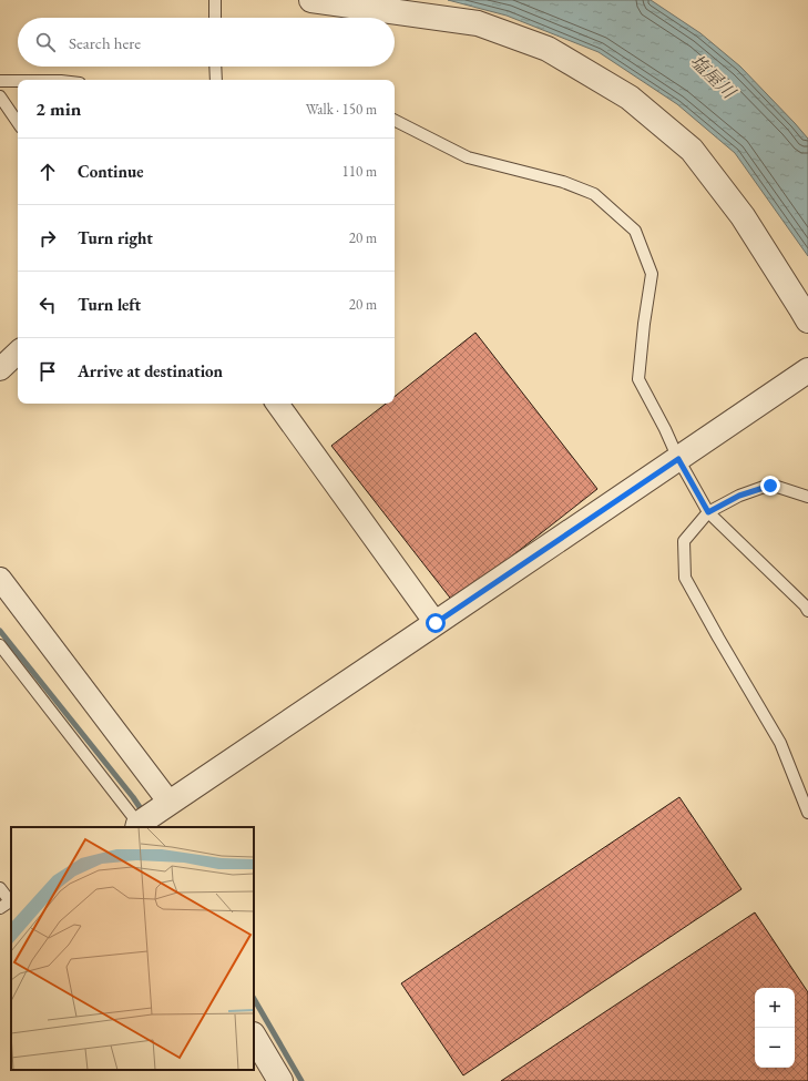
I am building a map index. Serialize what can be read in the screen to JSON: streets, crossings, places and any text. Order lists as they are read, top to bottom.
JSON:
{
  "water": ["塩屋川"],
  "page": {
    "search": "Search here",
    "heading": ["2 min", "Walk · 150 m"],
    "list": [
      ["Continue", "110 m"],
      ["Turn right", "20 m"],
      ["Turn left", "20 m"],
      "Arrive at destination"
    ],
    "map_buttons": ["+", "−"]
  }
}
